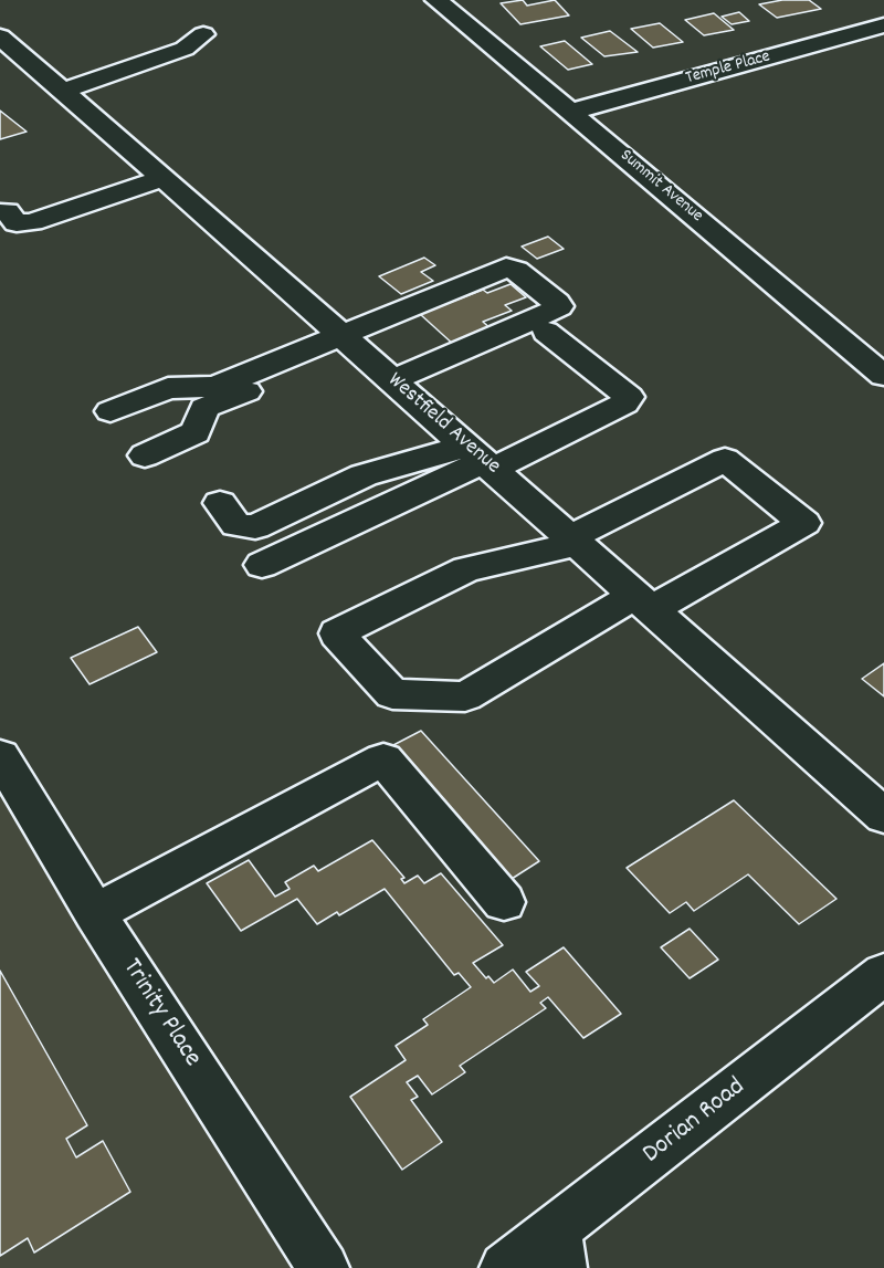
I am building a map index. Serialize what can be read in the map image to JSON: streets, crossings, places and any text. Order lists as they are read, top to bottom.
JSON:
{
  "streets": {
    "street": [
      "Temple Place",
      "Summit Avenue",
      "Westfield Avenue",
      "Trinity Place",
      "Dorian Road"
    ]
  },
  "crossings": [
    ["Temple Place", "Summit Avenue"]
  ]
}
